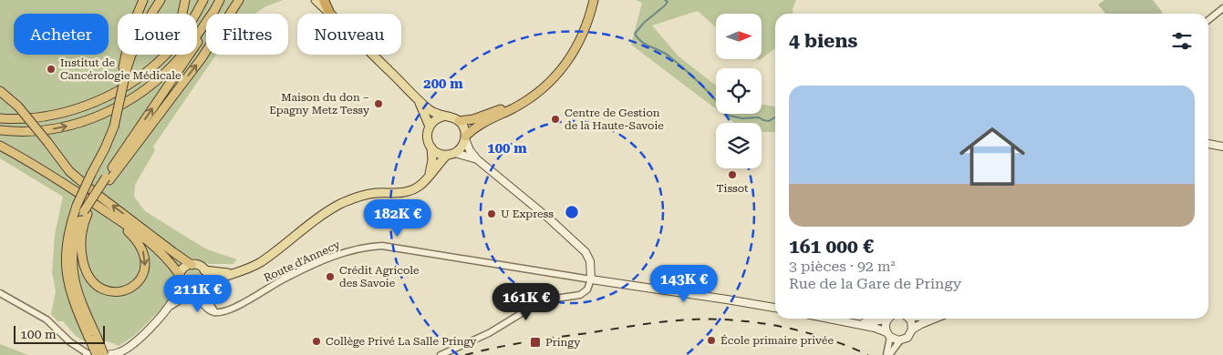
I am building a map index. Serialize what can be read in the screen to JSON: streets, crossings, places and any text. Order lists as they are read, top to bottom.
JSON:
{
  "streets": {
    "street": ["Route d'Annecy"]
  },
  "places": {
    "other": [
      "Institut de Cancérologie Médicale",
      "Maison du don – Epagny Metz Tessy",
      "Centre de Gestion de la Haute-Savoie",
      "Tissot",
      "U Express",
      "Crédit Agricole des Savoie",
      "École primaire privée",
      "Collège Privé La Salle Pringy"
    ],
    "transit": ["Pringy"]
  },
  "scale_bar": "100 m",
  "north": "right",
  "page": {
    "chip": [
      "Acheter",
      "Louer",
      "Filtres",
      "Nouveau"
    ],
    "heading": "4 biens",
    "list": [
      {
        "name": "161 000 €",
        "note": "3 pièces · 92 m² · Rue de la Gare de Pringy"
      }
    ],
    "price": [
      "182K €",
      "143K €",
      "211K €",
      "161K €"
    ],
    "scale": "100 m"
  },
  "rings": ["200 m", "100 m"]
}
